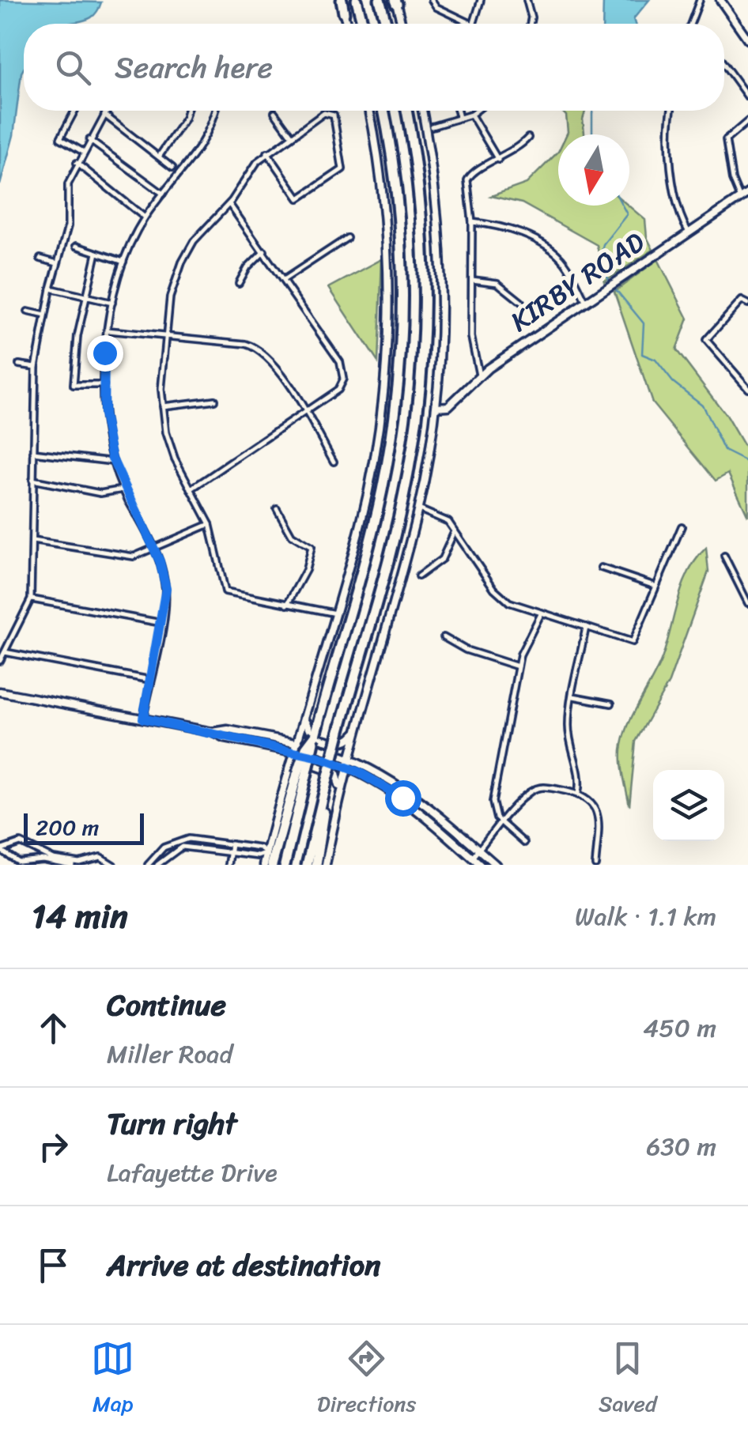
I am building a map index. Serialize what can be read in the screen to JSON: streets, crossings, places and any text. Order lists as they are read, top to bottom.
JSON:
{
  "streets": {
    "main road": ["KIRBY ROAD"]
  },
  "scale_bar": "200 m",
  "north": "bottom",
  "page": {
    "search": "Search here",
    "scale": "200 m",
    "heading": ["14 min", "Walk · 1.1 km"],
    "list": [
      ["Continue", "Miller Road", "450 m"],
      ["Turn right", "Lafayette Drive", "630 m"],
      "Arrive at destination"
    ],
    "nav": ["Map", "Directions", "Saved"]
  }
}
